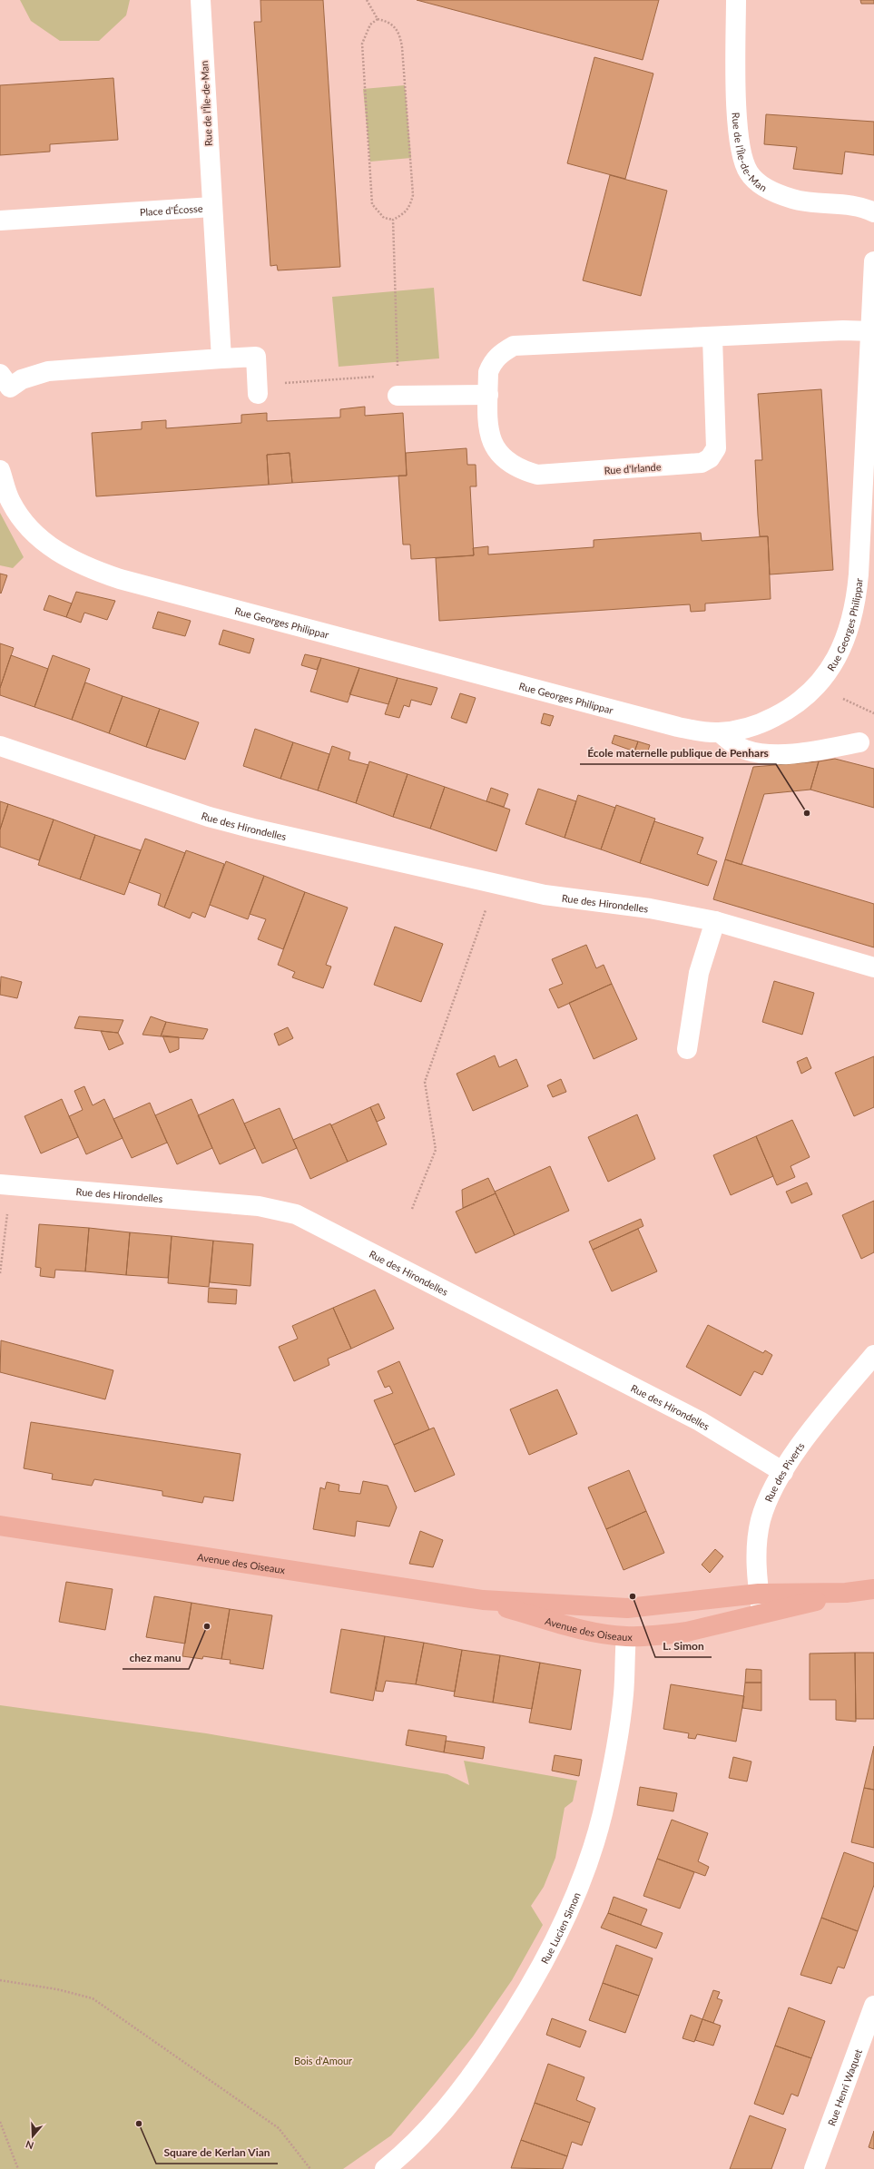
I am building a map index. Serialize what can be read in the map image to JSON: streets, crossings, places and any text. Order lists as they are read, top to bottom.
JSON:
{
  "streets": {
    "main road": ["Avenue des Oiseaux"],
    "street": [
      "Rue de l'Île-de-Man",
      "Place d'Écosse",
      "Rue d'Irlande",
      "Rue Georges Philippar",
      "Rue des Hirondelles",
      "Rue des Piverts",
      "Rue Lucien Simon",
      "Rue Henri Waquet"
    ]
  },
  "crossings": [
    ["Rue de l'Île-de-Man", "Place d'Écosse"],
    ["Rue d'Irlande", "Rue Georges Philippar"],
    ["Rue des Hirondelles", "Rue des Piverts"],
    ["Rue des Piverts", "Avenue des Oiseaux"],
    ["Avenue des Oiseaux", "Rue Lucien Simon"]
  ],
  "parks": ["Bois d'Amour"],
  "places": [
    "École maternelle publique de Penhars",
    "L. Simon",
    "chez manu",
    "Square de Kerlan Vian"
  ],
  "north": "bottom"
}
